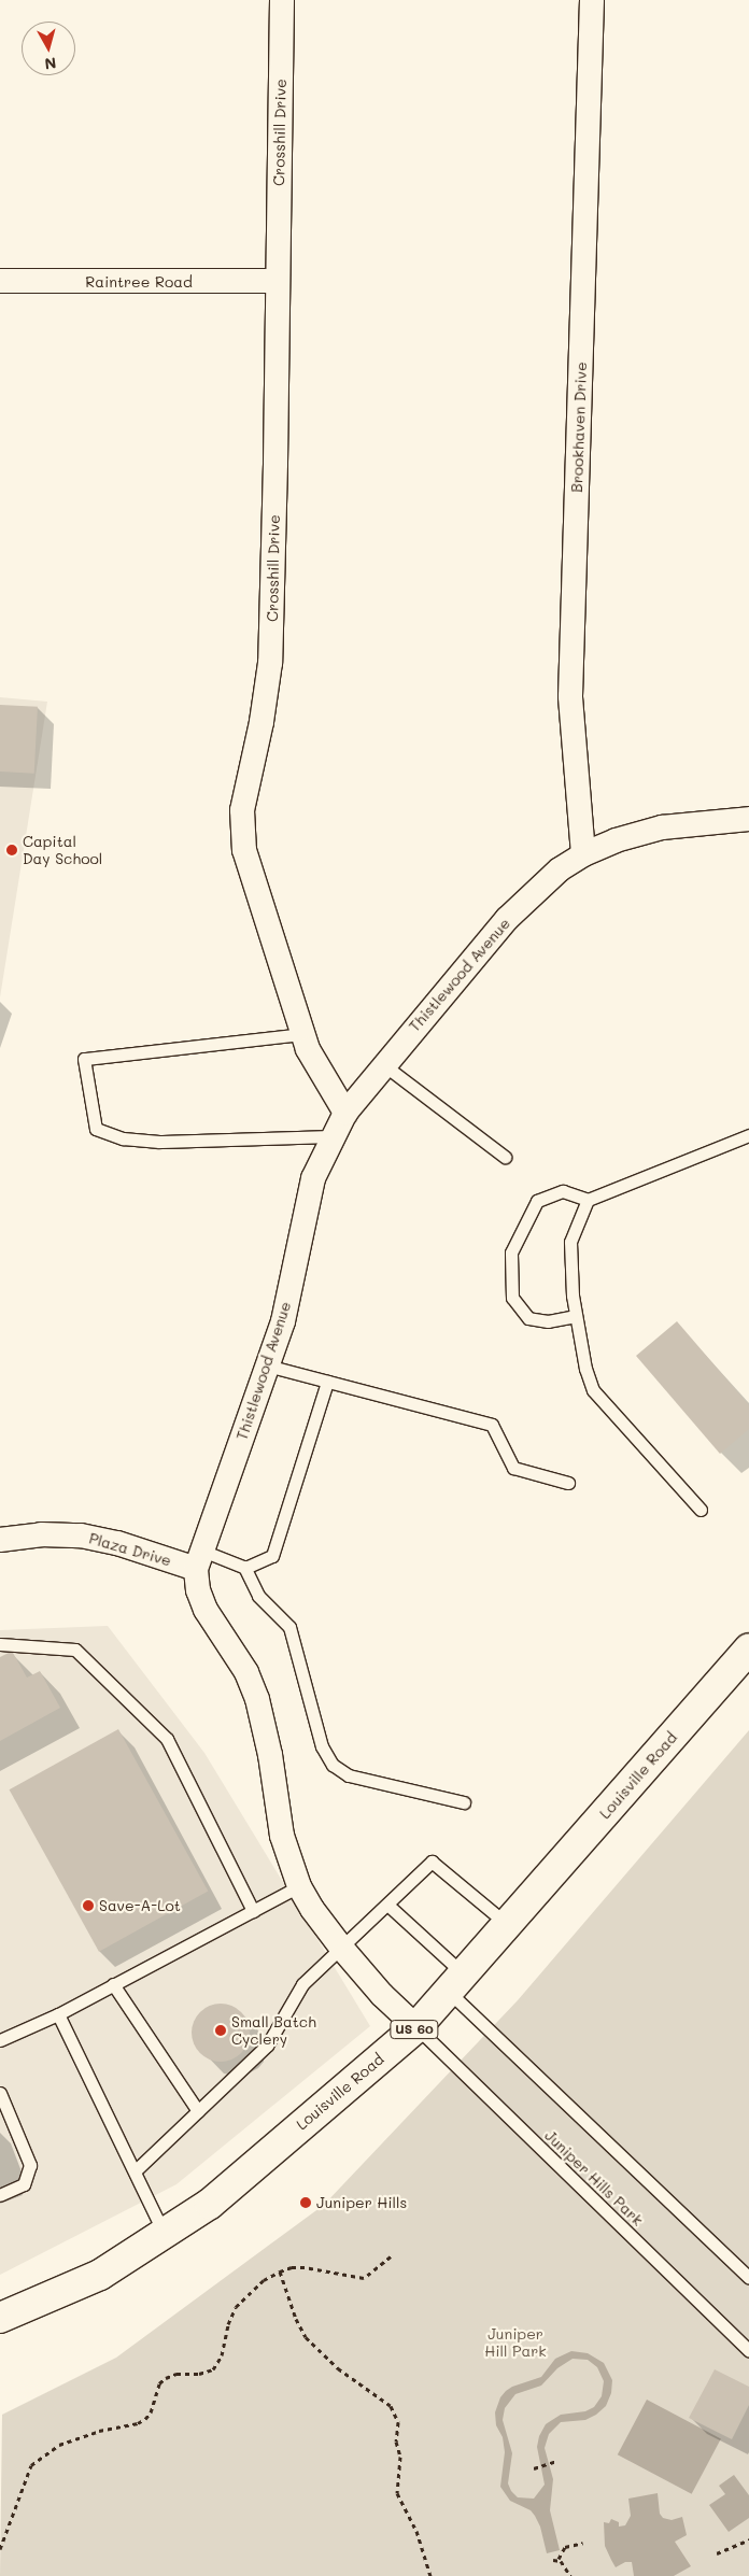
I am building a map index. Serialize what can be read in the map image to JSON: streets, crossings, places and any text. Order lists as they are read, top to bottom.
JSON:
{
  "streets": {
    "main road": ["Louisville Road", "US 60"],
    "street": [
      "Crosshill Drive",
      "Raintree Road",
      "Brookhaven Drive",
      "Thistlewood Avenue",
      "Plaza Drive"
    ],
    "lane": ["Juniper Hills Park"]
  },
  "crossings": [
    ["Crosshill Drive", "Raintree Road"],
    ["Crosshill Drive", "Thistlewood Avenue"],
    ["Brookhaven Drive", "Thistlewood Avenue"],
    ["Thistlewood Avenue", "Plaza Drive"],
    ["Thistlewood Avenue", "Louisville Road"],
    ["Thistlewood Avenue", "Juniper Hills Park"],
    ["Louisville Road", "Juniper Hills Park"]
  ],
  "parks": ["Juniper Hill Park"],
  "places": [
    "Capital Day School",
    "Save-A-Lot",
    "Small Batch Cyclery",
    "Juniper Hills"
  ],
  "north": "bottom"
}
